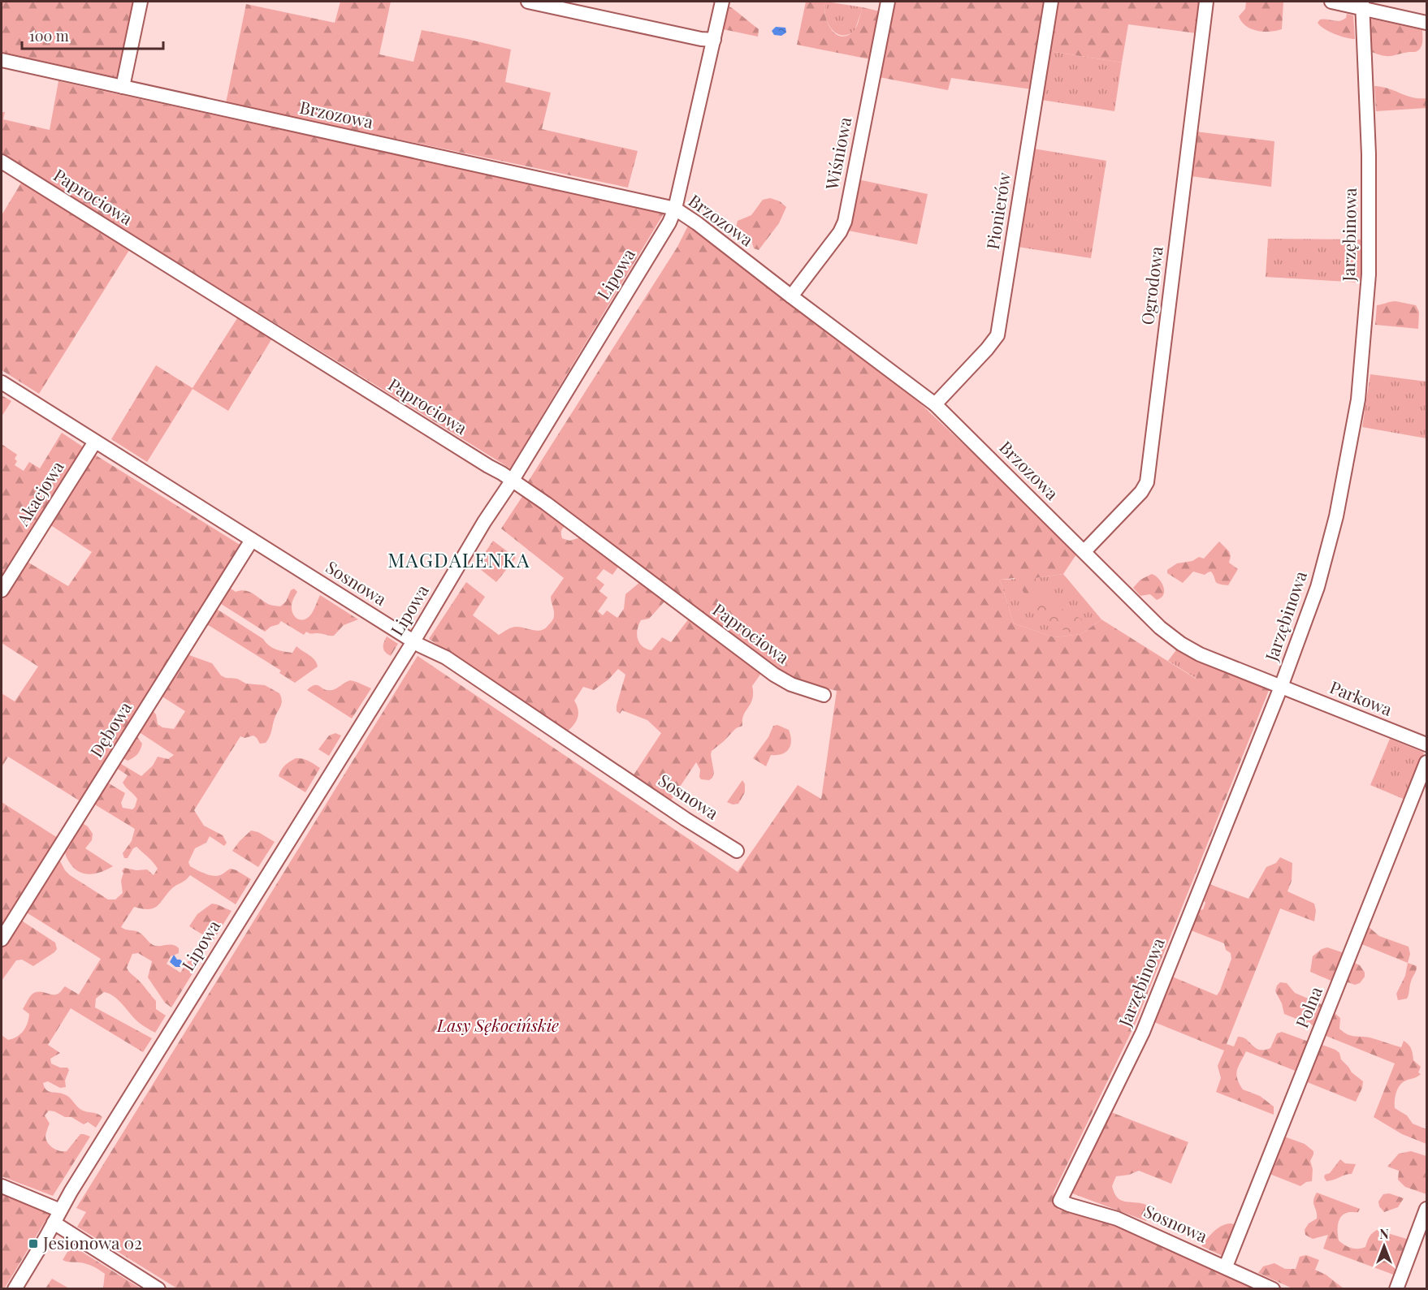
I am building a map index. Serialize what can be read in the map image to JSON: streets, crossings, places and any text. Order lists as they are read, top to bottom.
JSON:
{
  "streets": {
    "street": [
      "Brzozowa",
      "Wiśniowa",
      "Paprociowa",
      "Pionierów",
      "Jarzębinowa",
      "Lipowa",
      "Ogrodowa",
      "Akacjowa",
      "Sosnowa",
      "Parkowa",
      "Dębowa",
      "Polna"
    ]
  },
  "crossings": [
    ["Brzozowa", "Wiśniowa"],
    ["Brzozowa", "Pionierów"],
    ["Brzozowa", "Jarzębinowa"],
    ["Brzozowa", "Lipowa"],
    ["Brzozowa", "Ogrodowa"],
    ["Brzozowa", "Parkowa"],
    ["Paprociowa", "Lipowa"],
    ["Jarzębinowa", "Sosnowa"],
    ["Jarzębinowa", "Parkowa"],
    ["Lipowa", "Sosnowa"],
    ["Akacjowa", "Sosnowa"],
    ["Sosnowa", "Dębowa"],
    ["Sosnowa", "Polna"]
  ],
  "districts": ["MAGDALENKA"],
  "parks": ["Lasy Sękocińskie"],
  "places": {
    "transit": ["Jesionowa 02"]
  },
  "scale_bar": "100 m",
  "north": "top"
}
